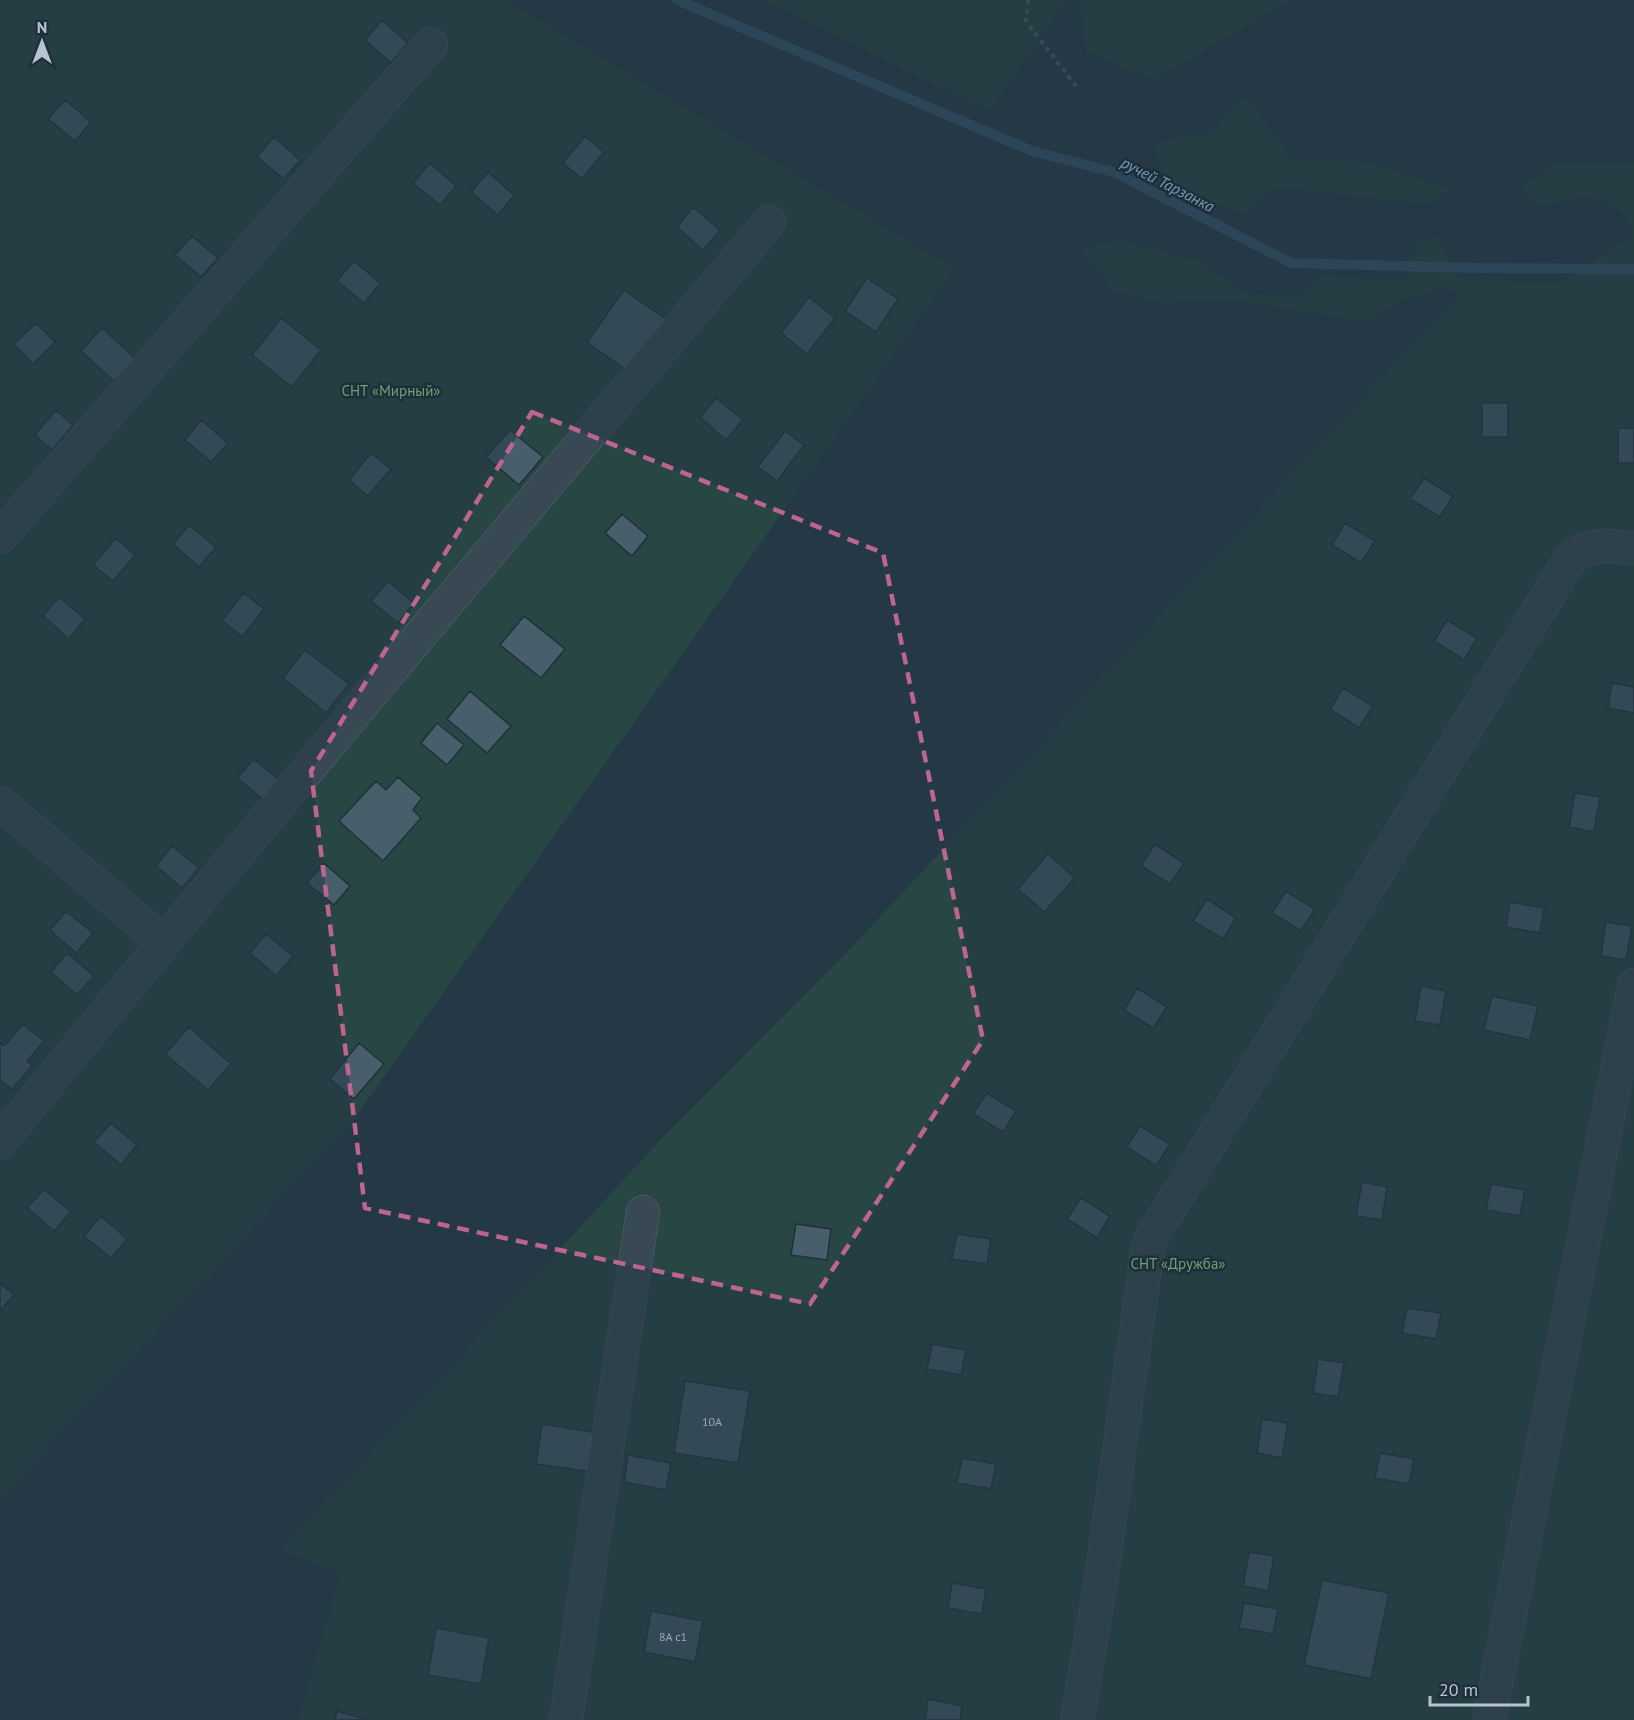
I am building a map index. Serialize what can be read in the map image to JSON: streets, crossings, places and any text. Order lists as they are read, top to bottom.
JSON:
{
  "water": ["ручей Тарзанка"],
  "parks": ["СНТ «Мирный»", "СНТ «Дружба»"],
  "house_numbers": ["10А", "8А с1"],
  "scale_bar": "20 m",
  "north": "top"
}
